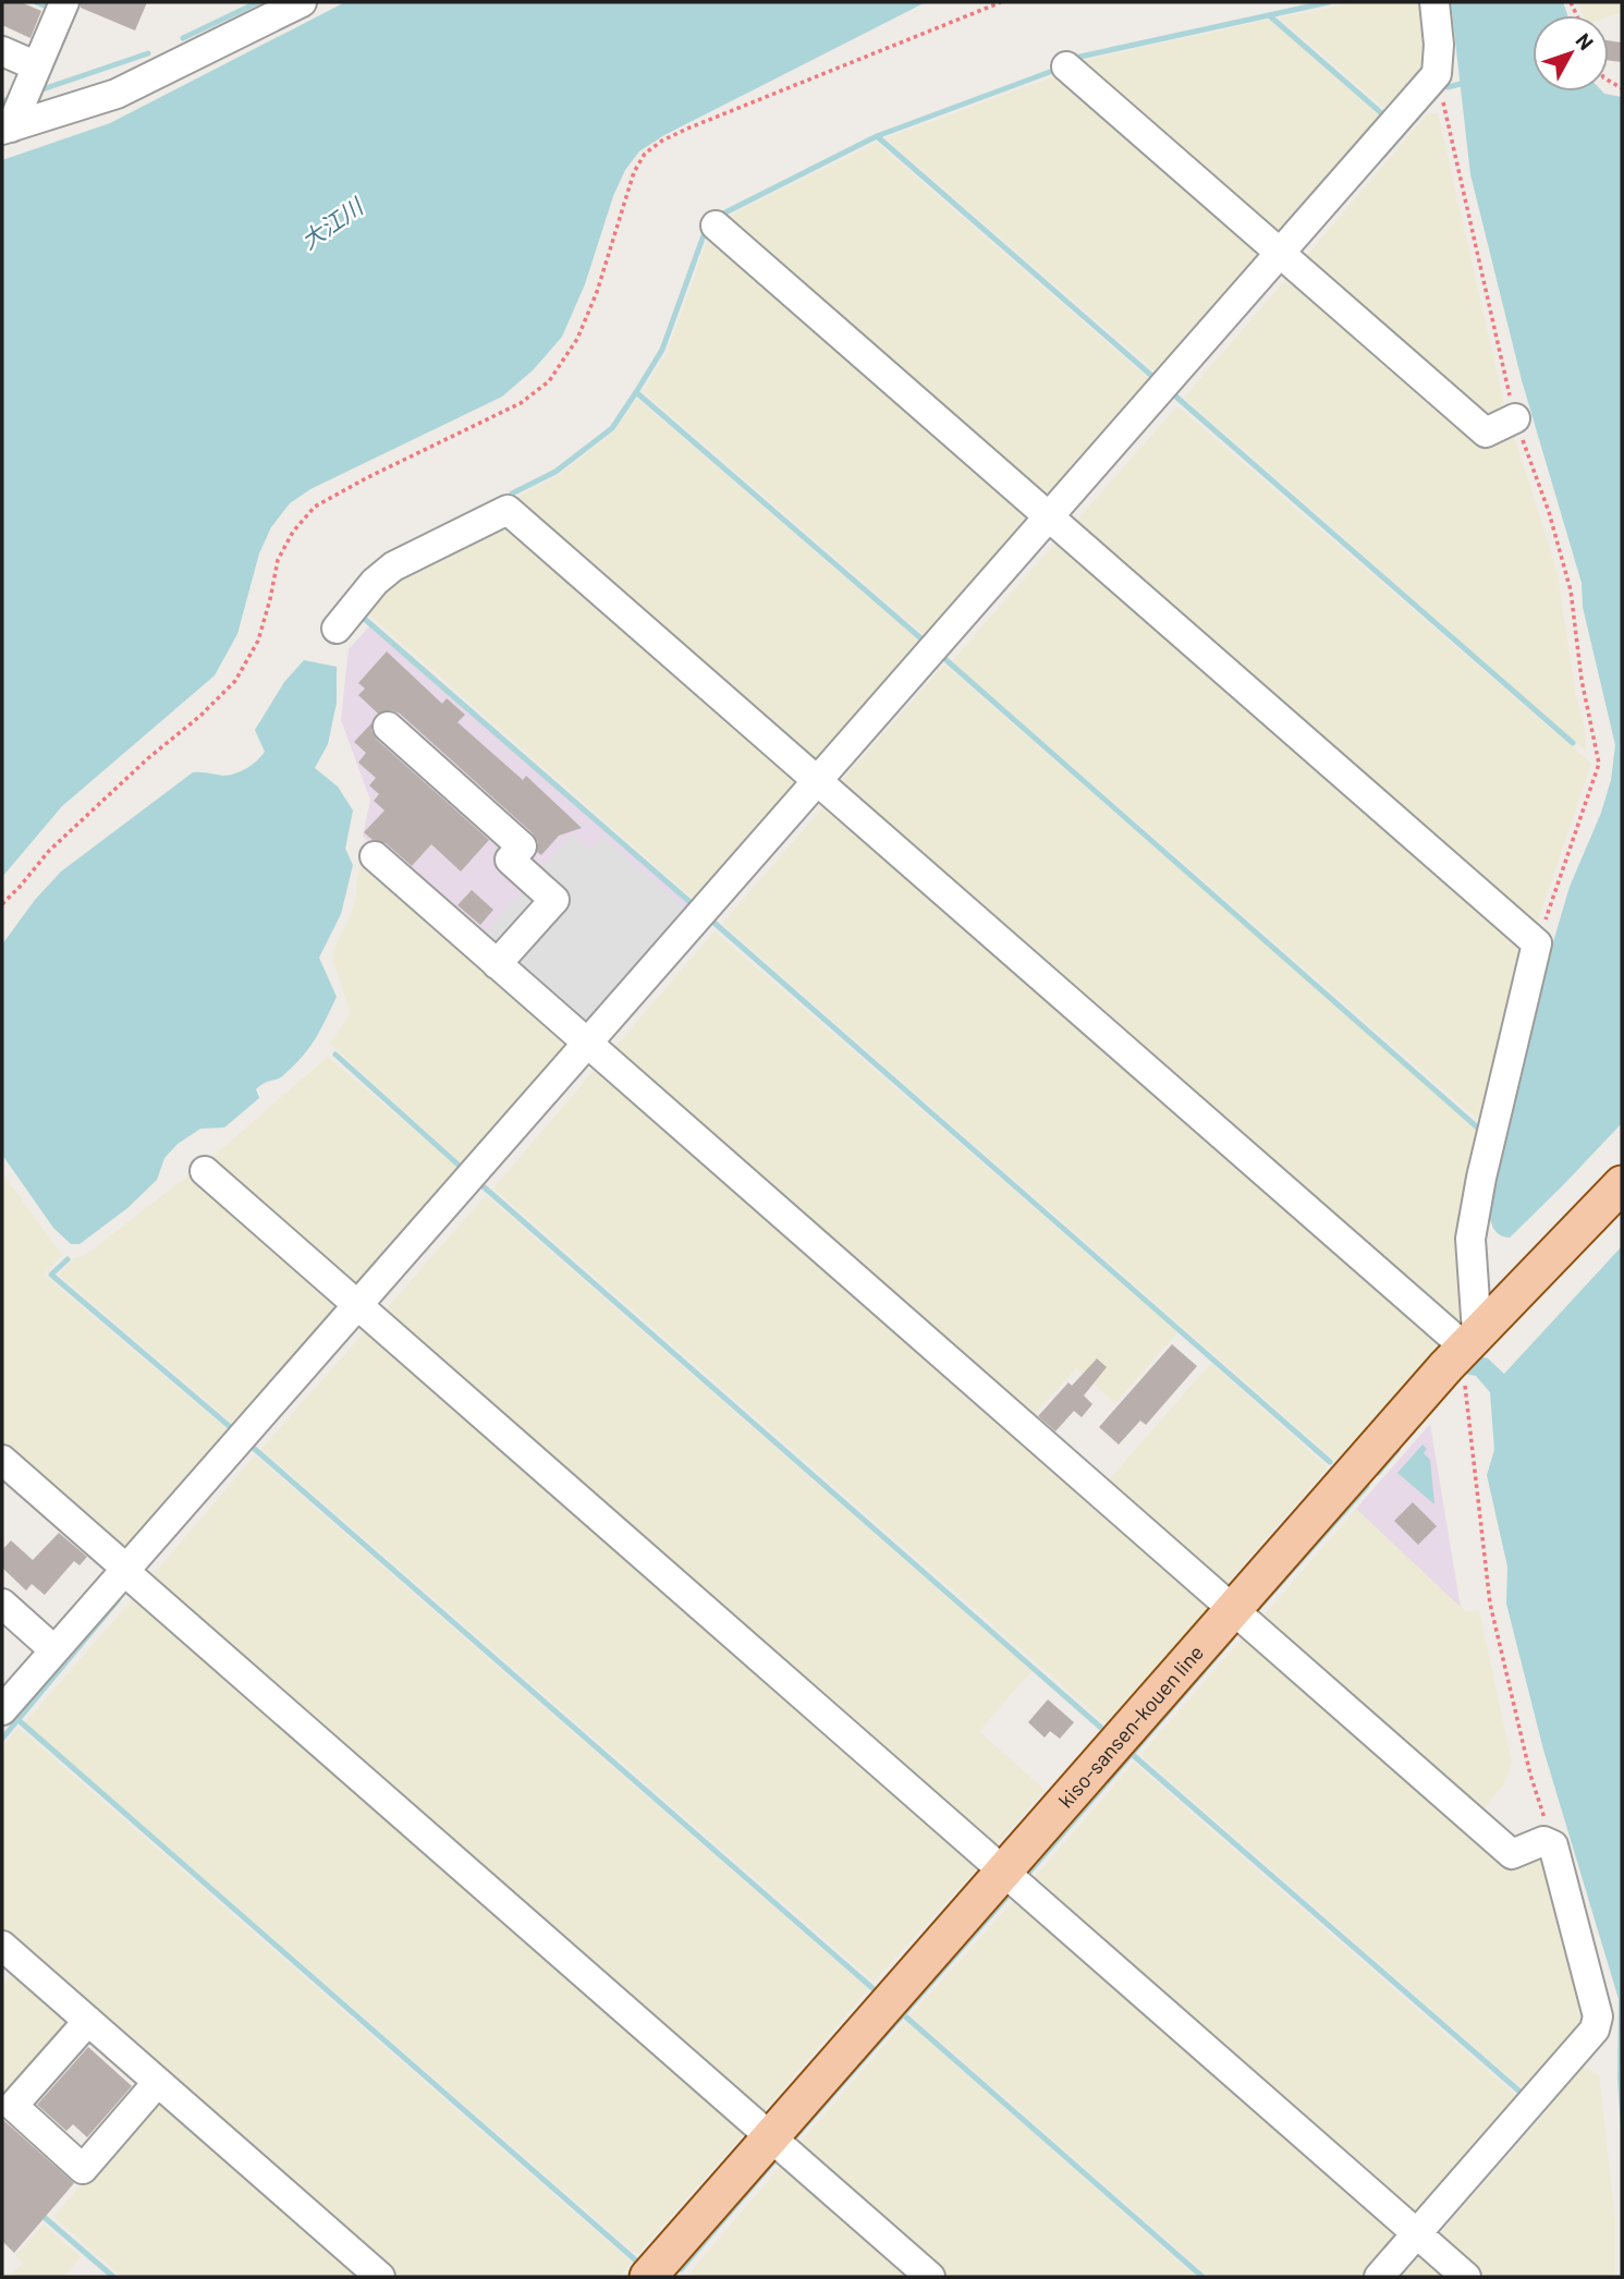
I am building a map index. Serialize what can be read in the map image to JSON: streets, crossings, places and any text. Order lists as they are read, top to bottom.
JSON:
{
  "streets": {
    "main road": ["kiso-sansen-kouen line"]
  },
  "water": ["大江川"],
  "north": "top right"
}
